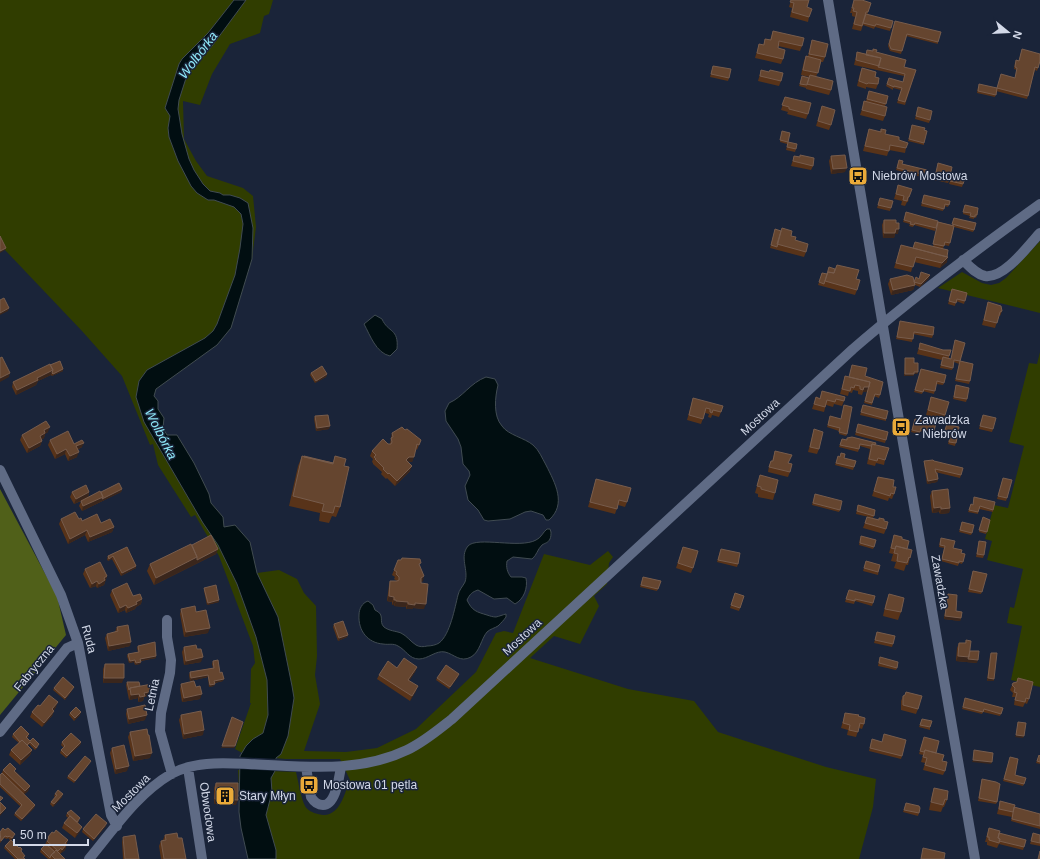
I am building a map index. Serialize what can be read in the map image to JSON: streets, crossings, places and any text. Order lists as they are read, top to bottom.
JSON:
{
  "streets": {
    "street": [
      "Mostowa",
      "Zawadzka",
      "Ruda",
      "Fabryczna",
      "Letnia",
      "Obwodowa"
    ]
  },
  "crossings": [
    ["Mostowa", "Zawadzka"],
    ["Mostowa", "Ruda"],
    ["Mostowa", "Letnia"],
    ["Mostowa", "Obwodowa"],
    ["Ruda", "Fabryczna"]
  ],
  "water": ["Wolbórka"],
  "places": {
    "bus stop": ["Niebrów Mostowa", "Zawadzka - Niebrów", "Mostowa 01 pętla"],
    "building": ["Stary Młyn"]
  },
  "scale_bar": "50 m",
  "north": "right"
}
